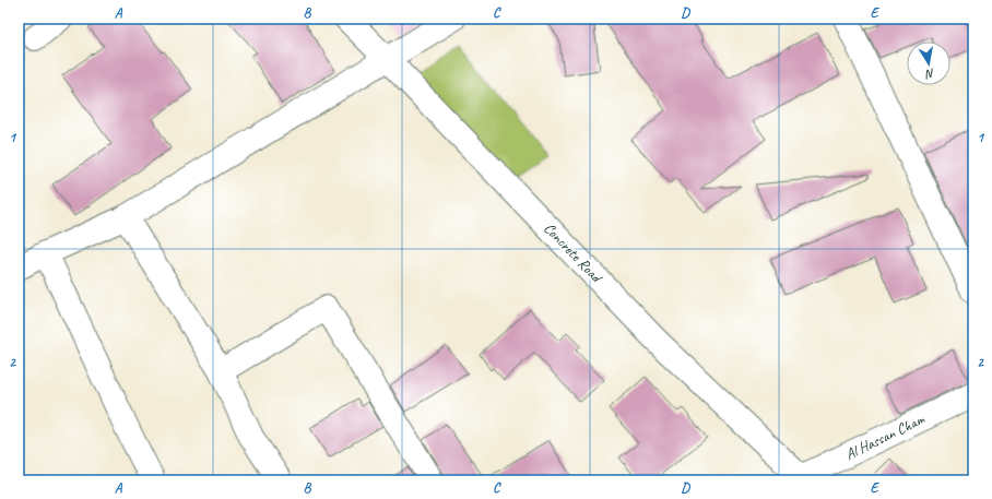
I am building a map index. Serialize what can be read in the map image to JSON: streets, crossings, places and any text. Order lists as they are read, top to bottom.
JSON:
{
  "streets": {
    "street": ["Concrete Road", "Al Hassan Cham"]
  },
  "crossings": [
    ["Concrete Road", "Al Hassan Cham"]
  ],
  "north": "bottom",
  "grid": {
    "columns": [
      "A",
      "B",
      "C",
      "D",
      "E"
    ],
    "rows": ["1", "2"]
  }
}
